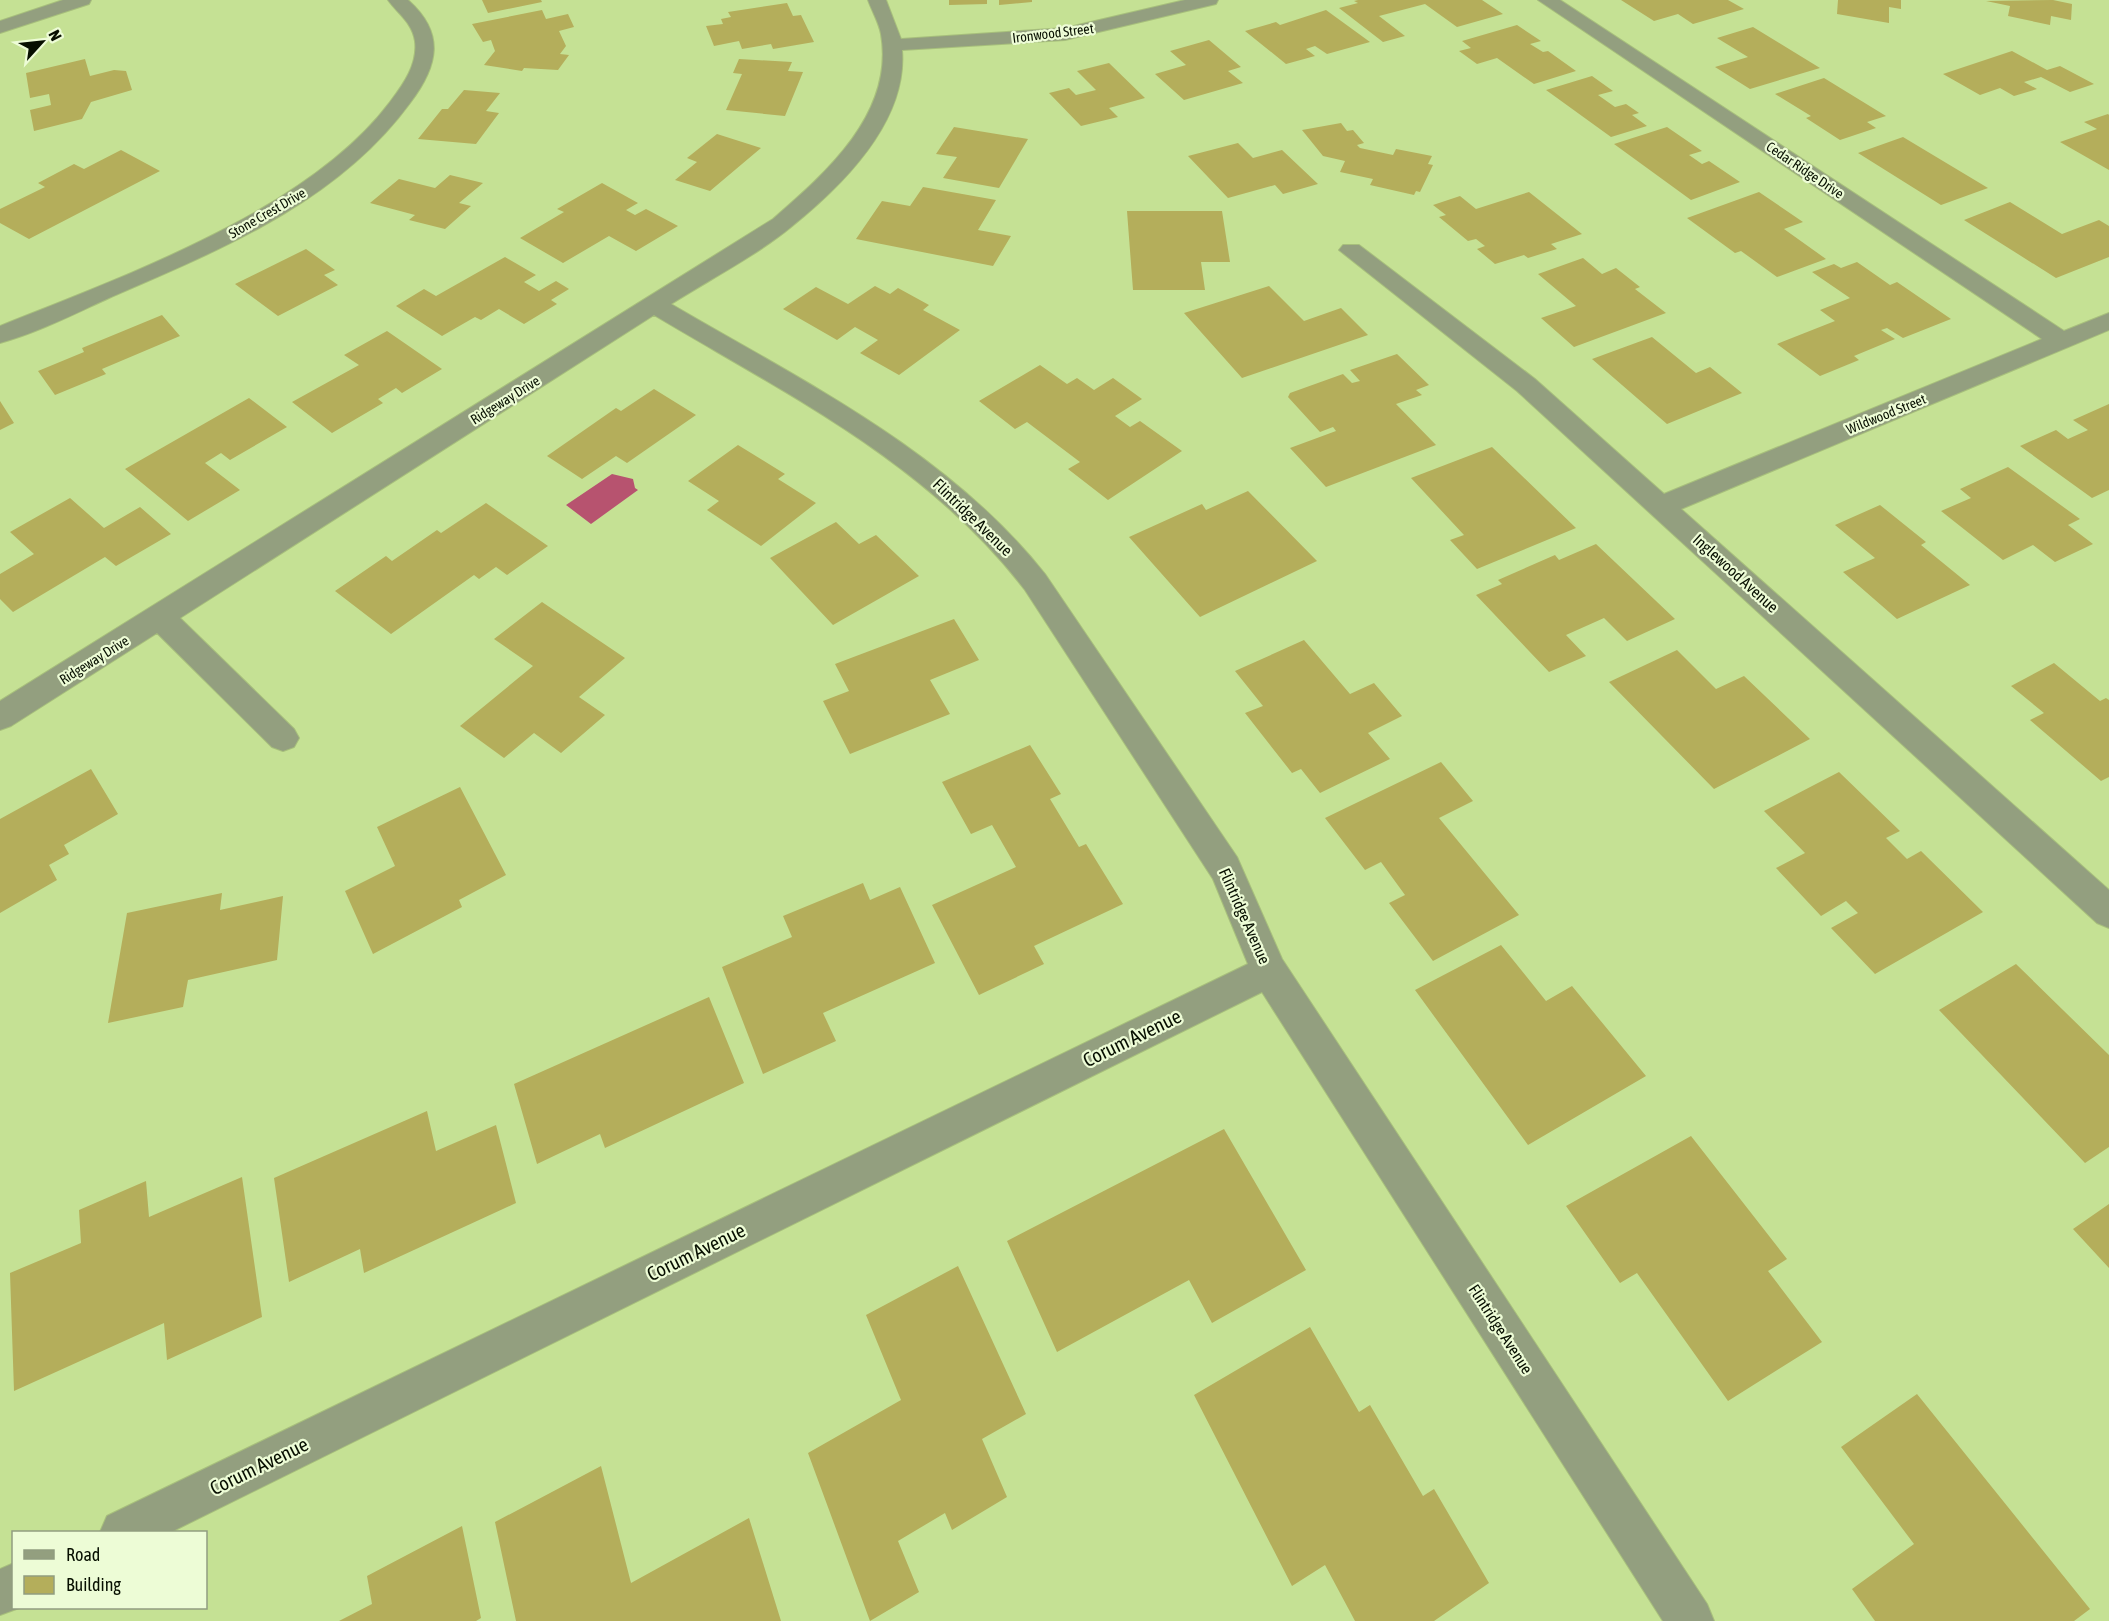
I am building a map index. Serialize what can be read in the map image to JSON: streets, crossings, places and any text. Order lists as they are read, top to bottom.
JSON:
{
  "streets": {
    "street": [
      "Ironwood Street",
      "Cedar Ridge Drive",
      "Stone Crest Drive",
      "Ridgeway Drive",
      "Wildwood Street",
      "Flintridge Avenue",
      "Inglewood Avenue",
      "Corum Avenue"
    ]
  },
  "crossings": [
    ["Ironwood Street", "Ridgeway Drive"],
    ["Cedar Ridge Drive", "Wildwood Street"],
    ["Ridgeway Drive", "Flintridge Avenue"],
    ["Wildwood Street", "Inglewood Avenue"],
    ["Flintridge Avenue", "Corum Avenue"]
  ],
  "legend": ["Road", "Building"],
  "north": "top right"
}
